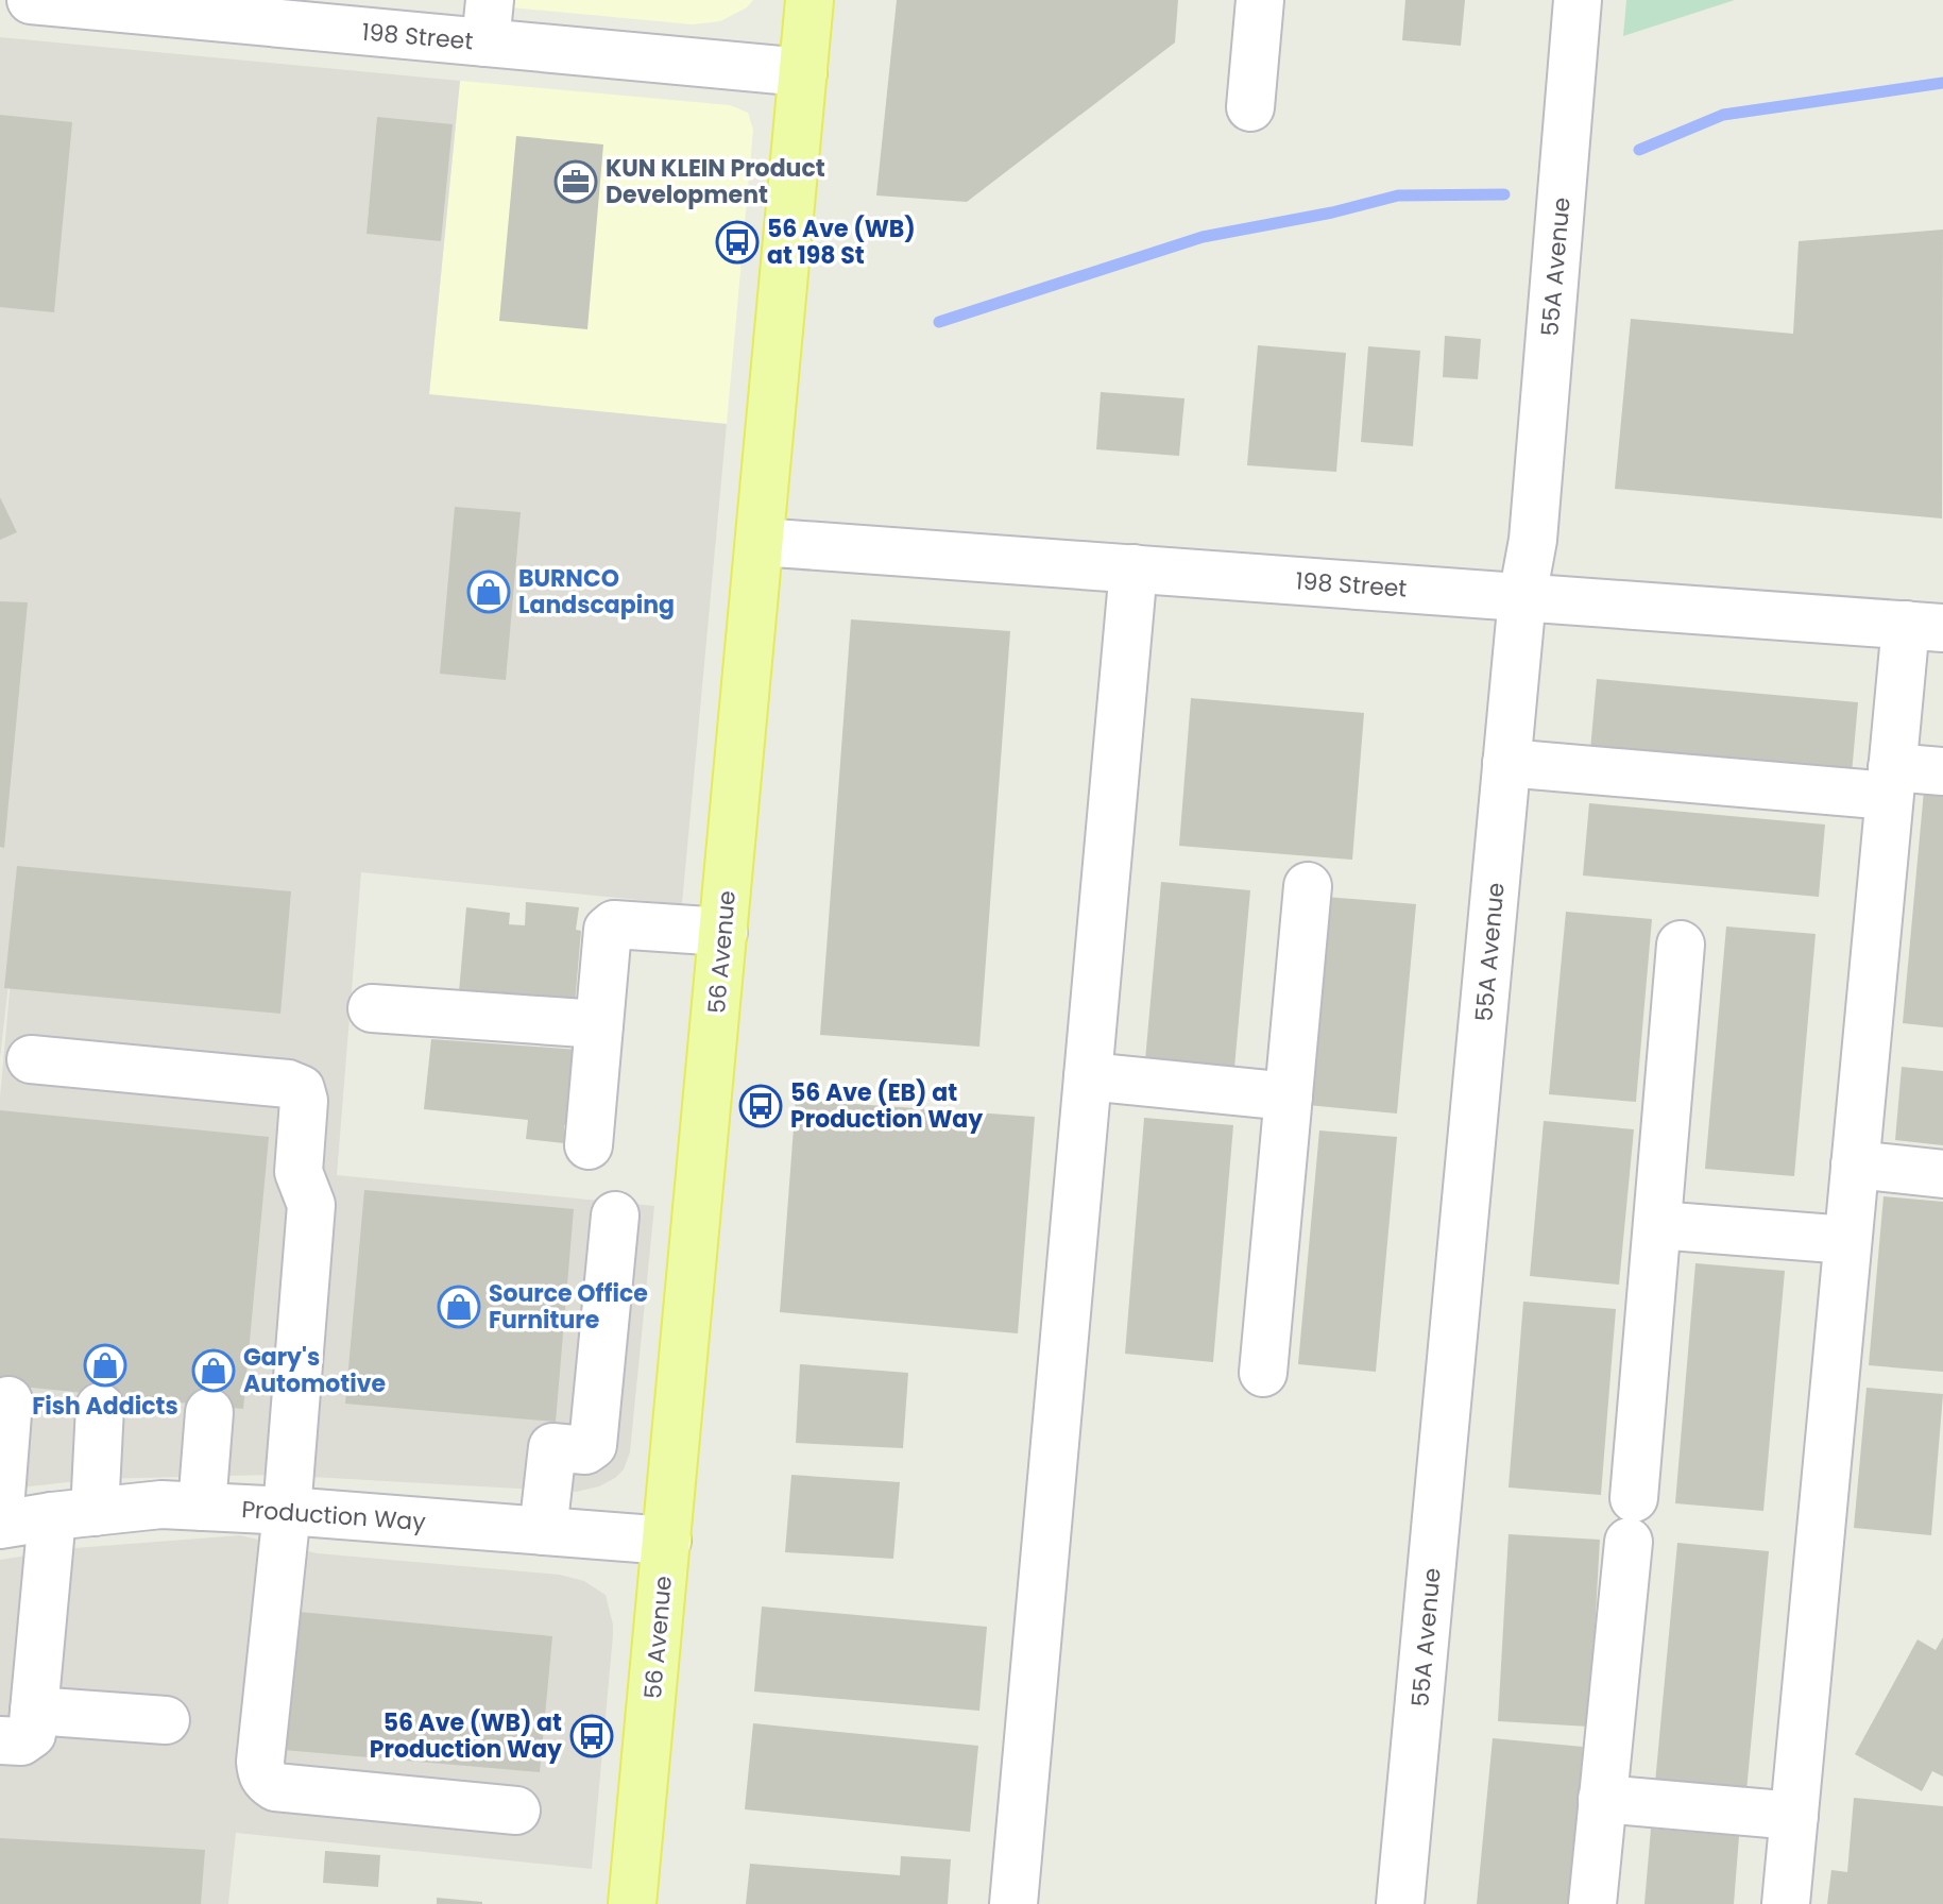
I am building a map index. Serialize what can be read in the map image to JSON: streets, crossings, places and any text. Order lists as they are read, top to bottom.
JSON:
{
  "streets": {
    "main road": ["56 Avenue"],
    "street": ["198 Street", "55A Avenue", "Production Way"]
  },
  "crossings": [
    ["198 Street", "55A Avenue"],
    ["198 Street", "56 Avenue"],
    ["56 Avenue", "Production Way"]
  ],
  "places": {
    "office": ["KUN KLEIN Product Development"],
    "bus stop": ["56 Ave (WB) at 198 St", "56 Ave (EB) at Production Way", "56 Ave (WB) at Production Way"],
    "shop": [
      "BURNCO Landscaping",
      "Source Office Furniture",
      "Fish Addicts",
      "Gary's Automotive"
    ]
  }
}
